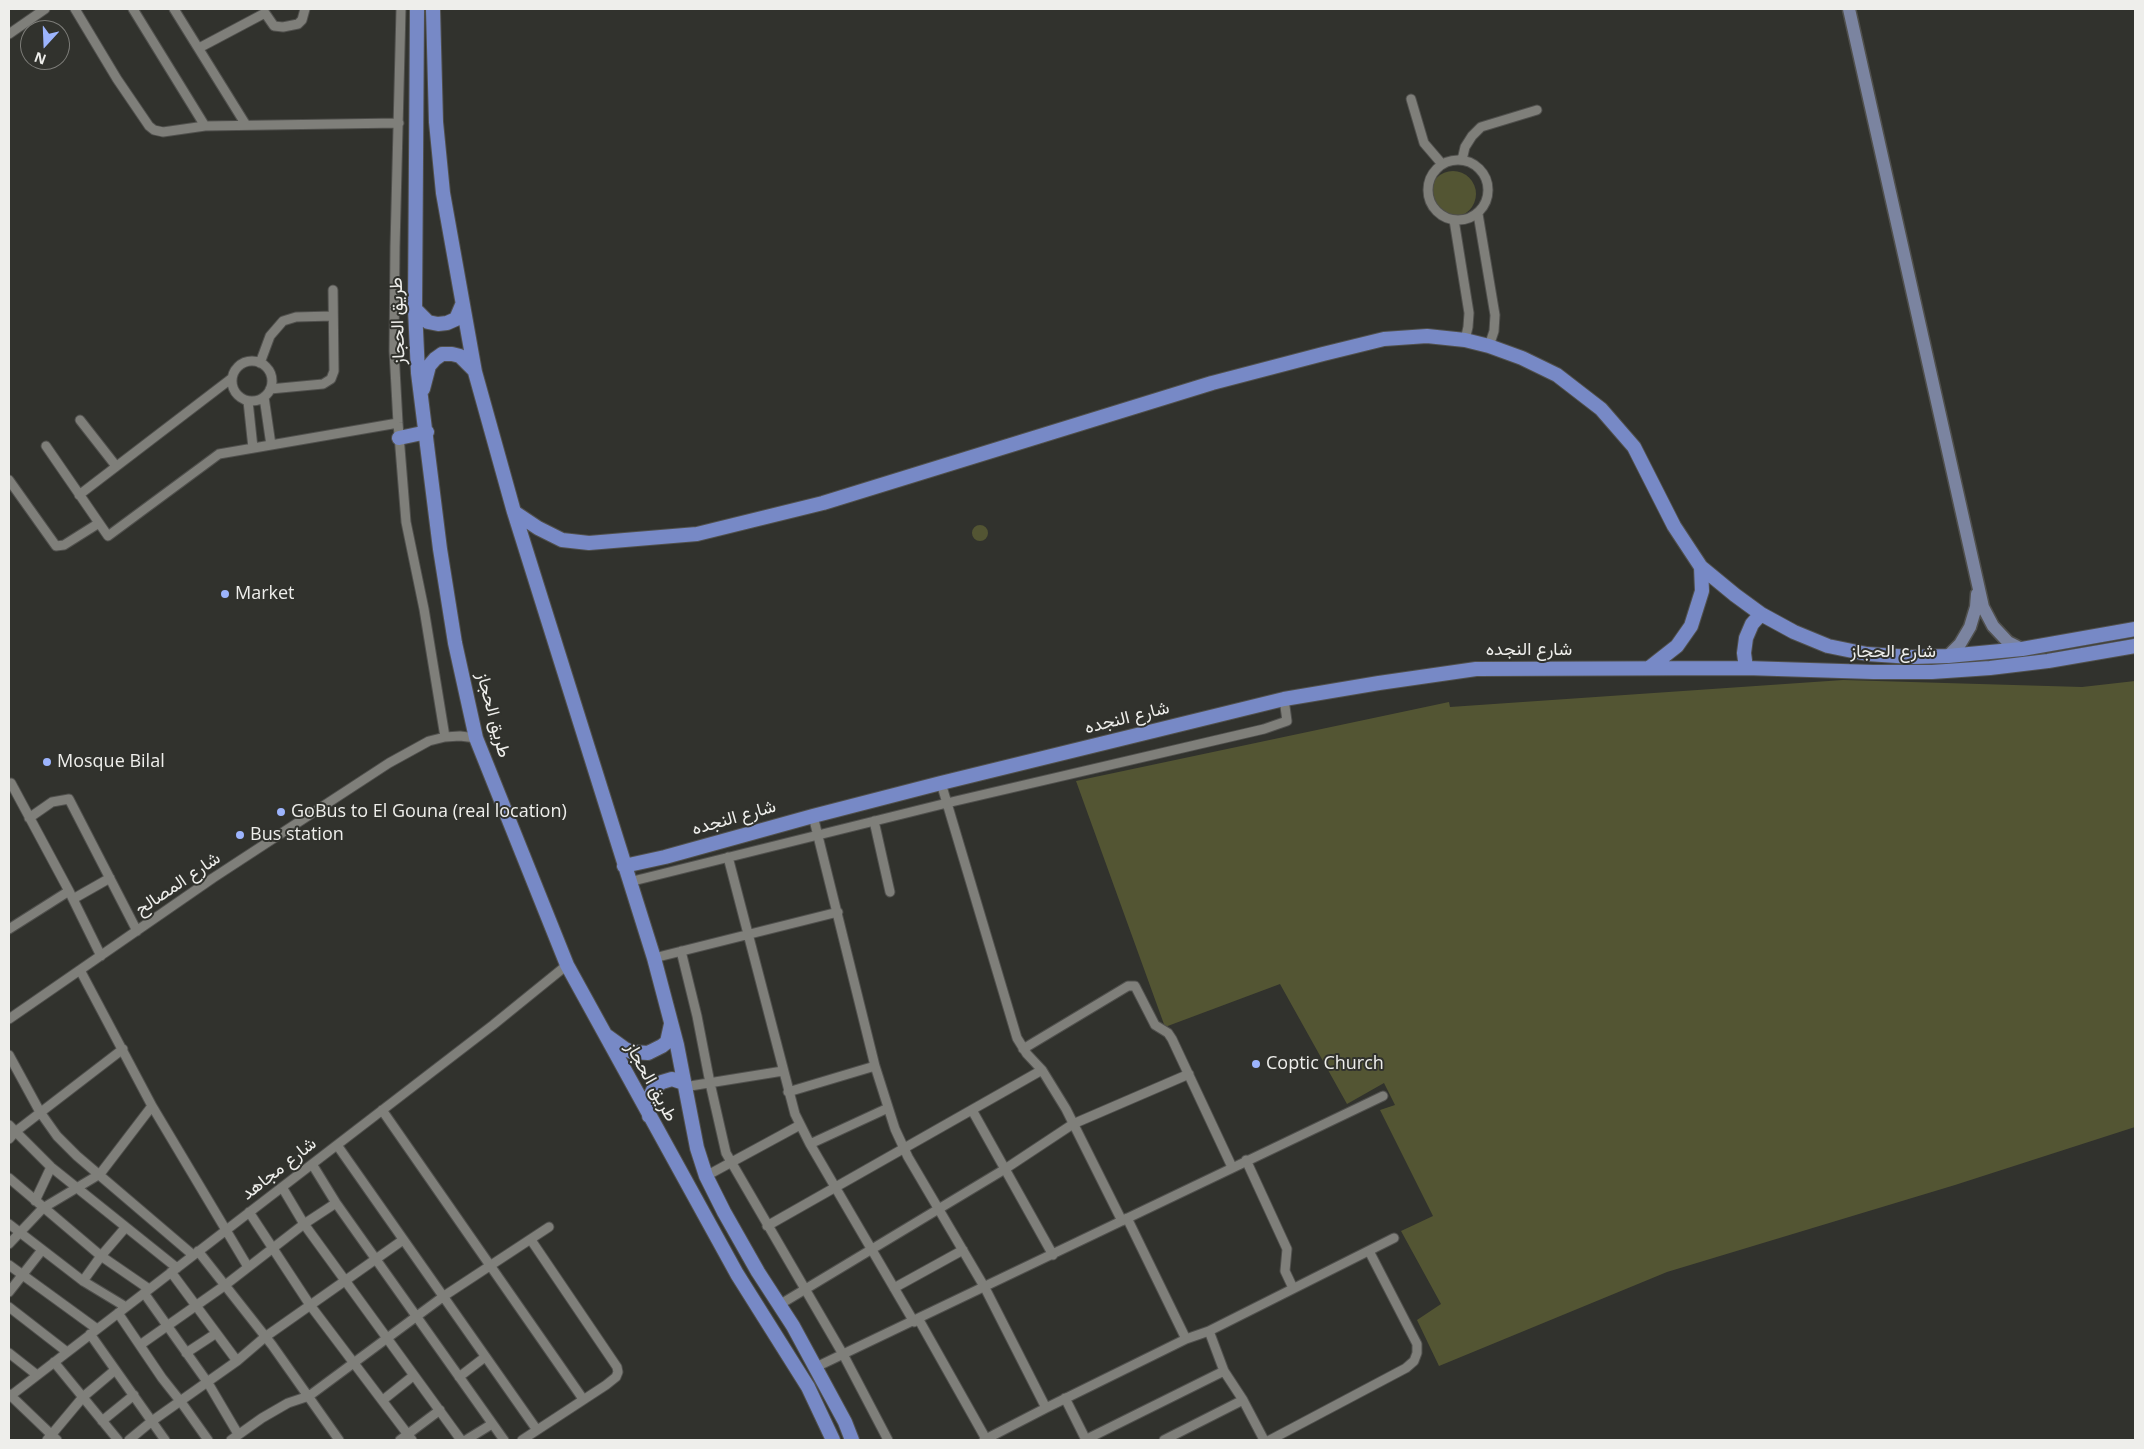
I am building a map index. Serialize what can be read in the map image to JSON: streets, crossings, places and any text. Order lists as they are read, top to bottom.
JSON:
{
  "streets": {
    "main road": ["طريق الحجاز", "شارع النجده", "شارع الحجاز"],
    "street": ["شارع المصالح", "شارع مجاهد"]
  },
  "crossings": [
    ["طريق الحجاز", "شارع النجده"],
    ["طريق الحجاز", "شارع الحجاز"],
    ["طريق الحجاز", "شارع المصالح"],
    ["طريق الحجاز", "شارع مجاهد"],
    ["شارع النجده", "شارع الحجاز"]
  ],
  "places": [
    "Market",
    "Mosque Bilal",
    "GoBus to El Gouna (real location)",
    "Bus station",
    "Coptic Church"
  ],
  "north": "bottom"
}
